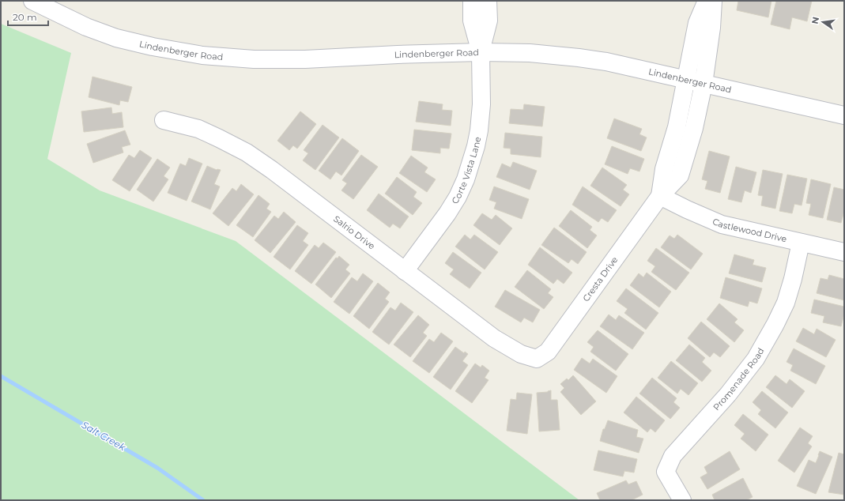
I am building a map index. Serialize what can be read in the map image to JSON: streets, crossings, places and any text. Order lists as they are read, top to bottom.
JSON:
{
  "streets": {
    "street": [
      "Lindenberger Road",
      "Corte Vista Lane",
      "Castlewood Drive",
      "Salrio Drive",
      "Cresta Drive",
      "Promenade Road"
    ]
  },
  "crossings": [
    ["Lindenberger Road", "Corte Vista Lane"],
    ["Lindenberger Road", "Cresta Drive"],
    ["Corte Vista Lane", "Salrio Drive"],
    ["Castlewood Drive", "Cresta Drive"],
    ["Castlewood Drive", "Promenade Road"],
    ["Salrio Drive", "Cresta Drive"]
  ],
  "water": ["Salt Creek"],
  "scale_bar": "20 m",
  "north": "left"
}
